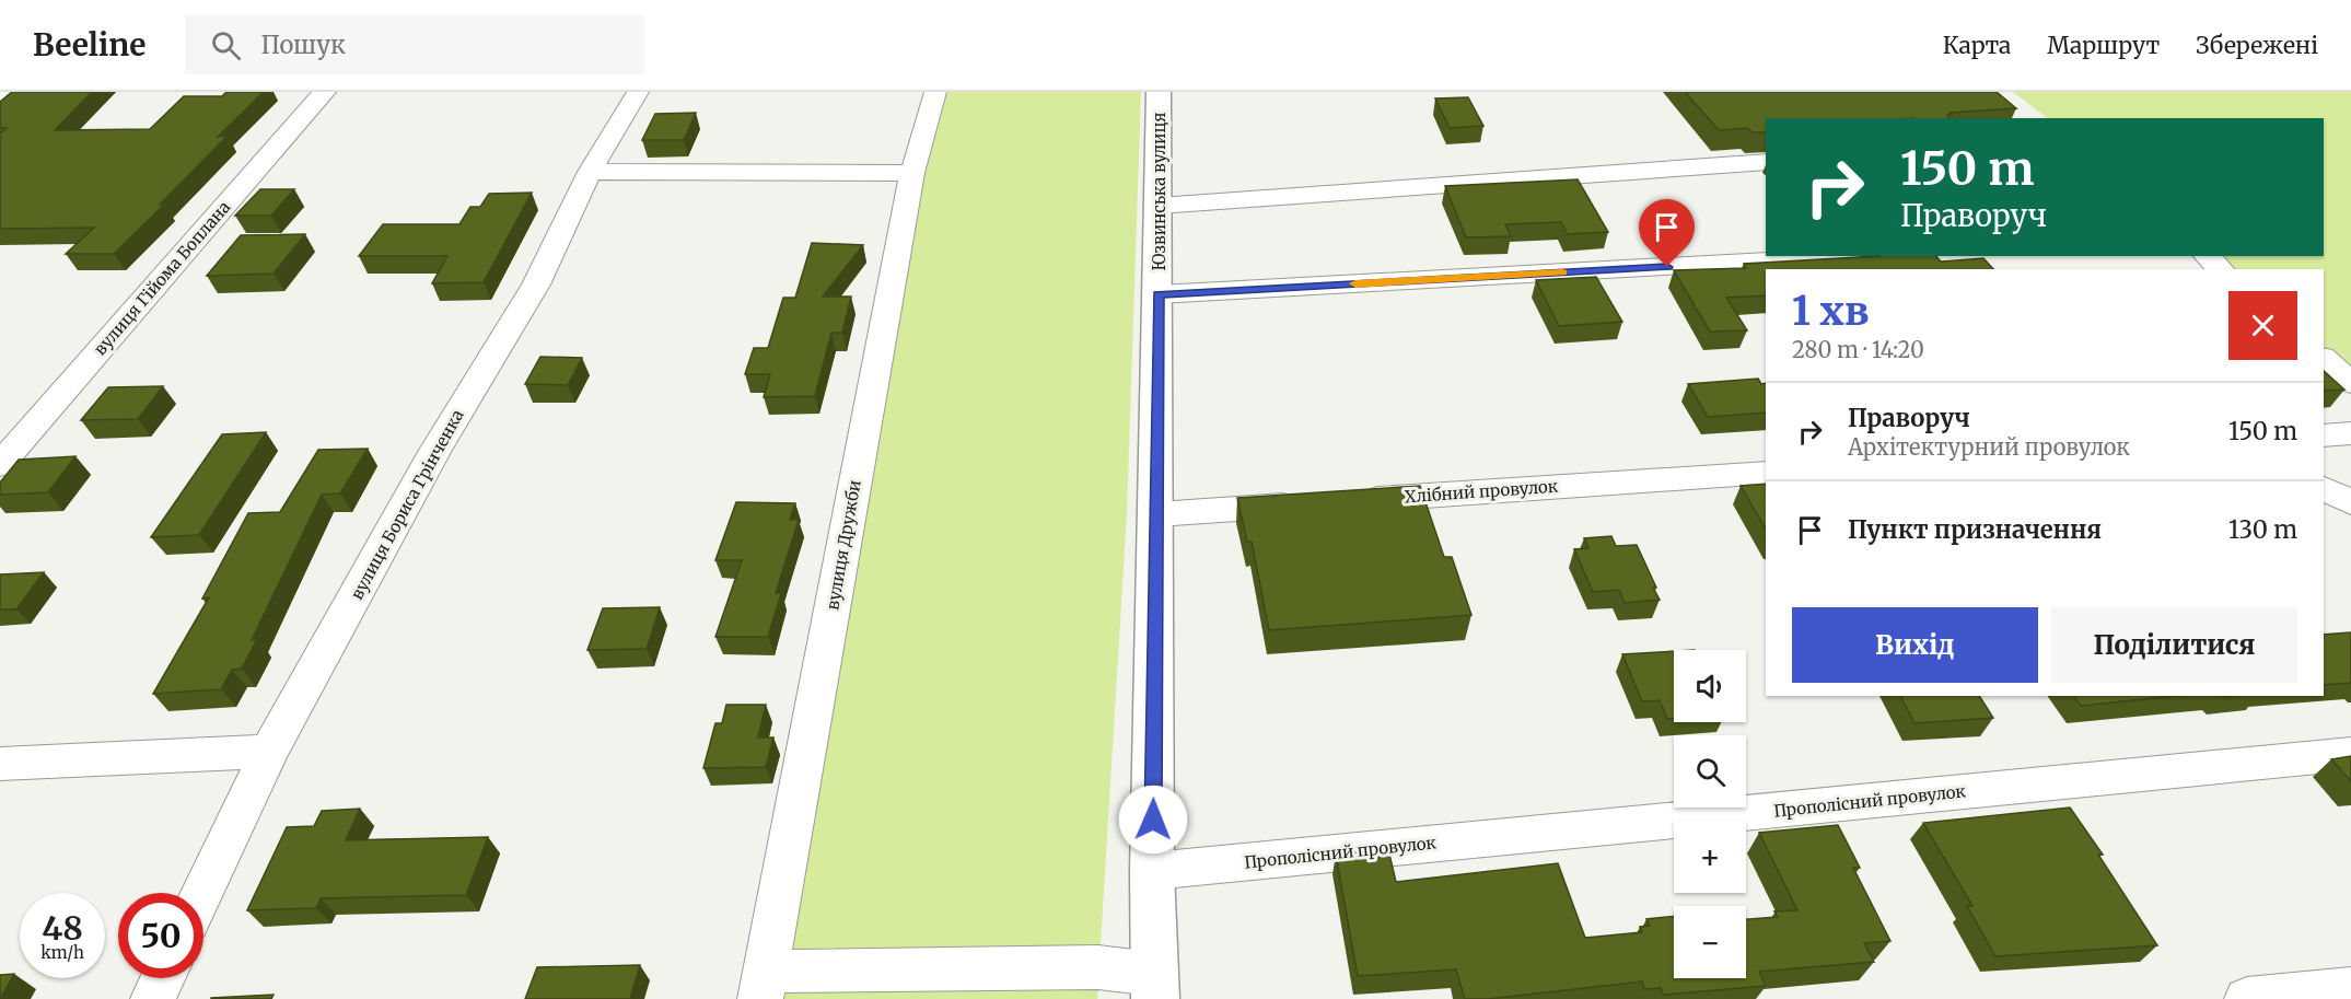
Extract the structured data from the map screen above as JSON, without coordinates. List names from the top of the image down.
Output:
{
  "streets": {
    "main road": ["Юзвинська вулиця"],
    "street": [
      "вулиця Гійома Боплана",
      "Хлібний провулок",
      "вулиця Бориса Грінченка",
      "вулиця Дружби",
      "Прополісний провулок"
    ]
  },
  "crossings": [
    ["Юзвинська вулиця", "Прополісний провулок"]
  ],
  "page": {
    "header": "Beeline",
    "search": "Пошук",
    "nav": ["Карта", "Маршрут", "Збережені"],
    "turn": ["150 m", "Праворуч"],
    "heading": ["1 хв", "280 m · 14:20"],
    "list": [
      {
        "name": "Праворуч",
        "note": "Архітектурний провулок",
        "value": "150 m"
      },
      {
        "name": "Пункт призначення",
        "value": "130 m"
      }
    ],
    "buttons": ["Вихід", "Поділитися"],
    "map_buttons": ["+", "−"],
    "speed": "48 km/h",
    "limit": "50"
  }
}
